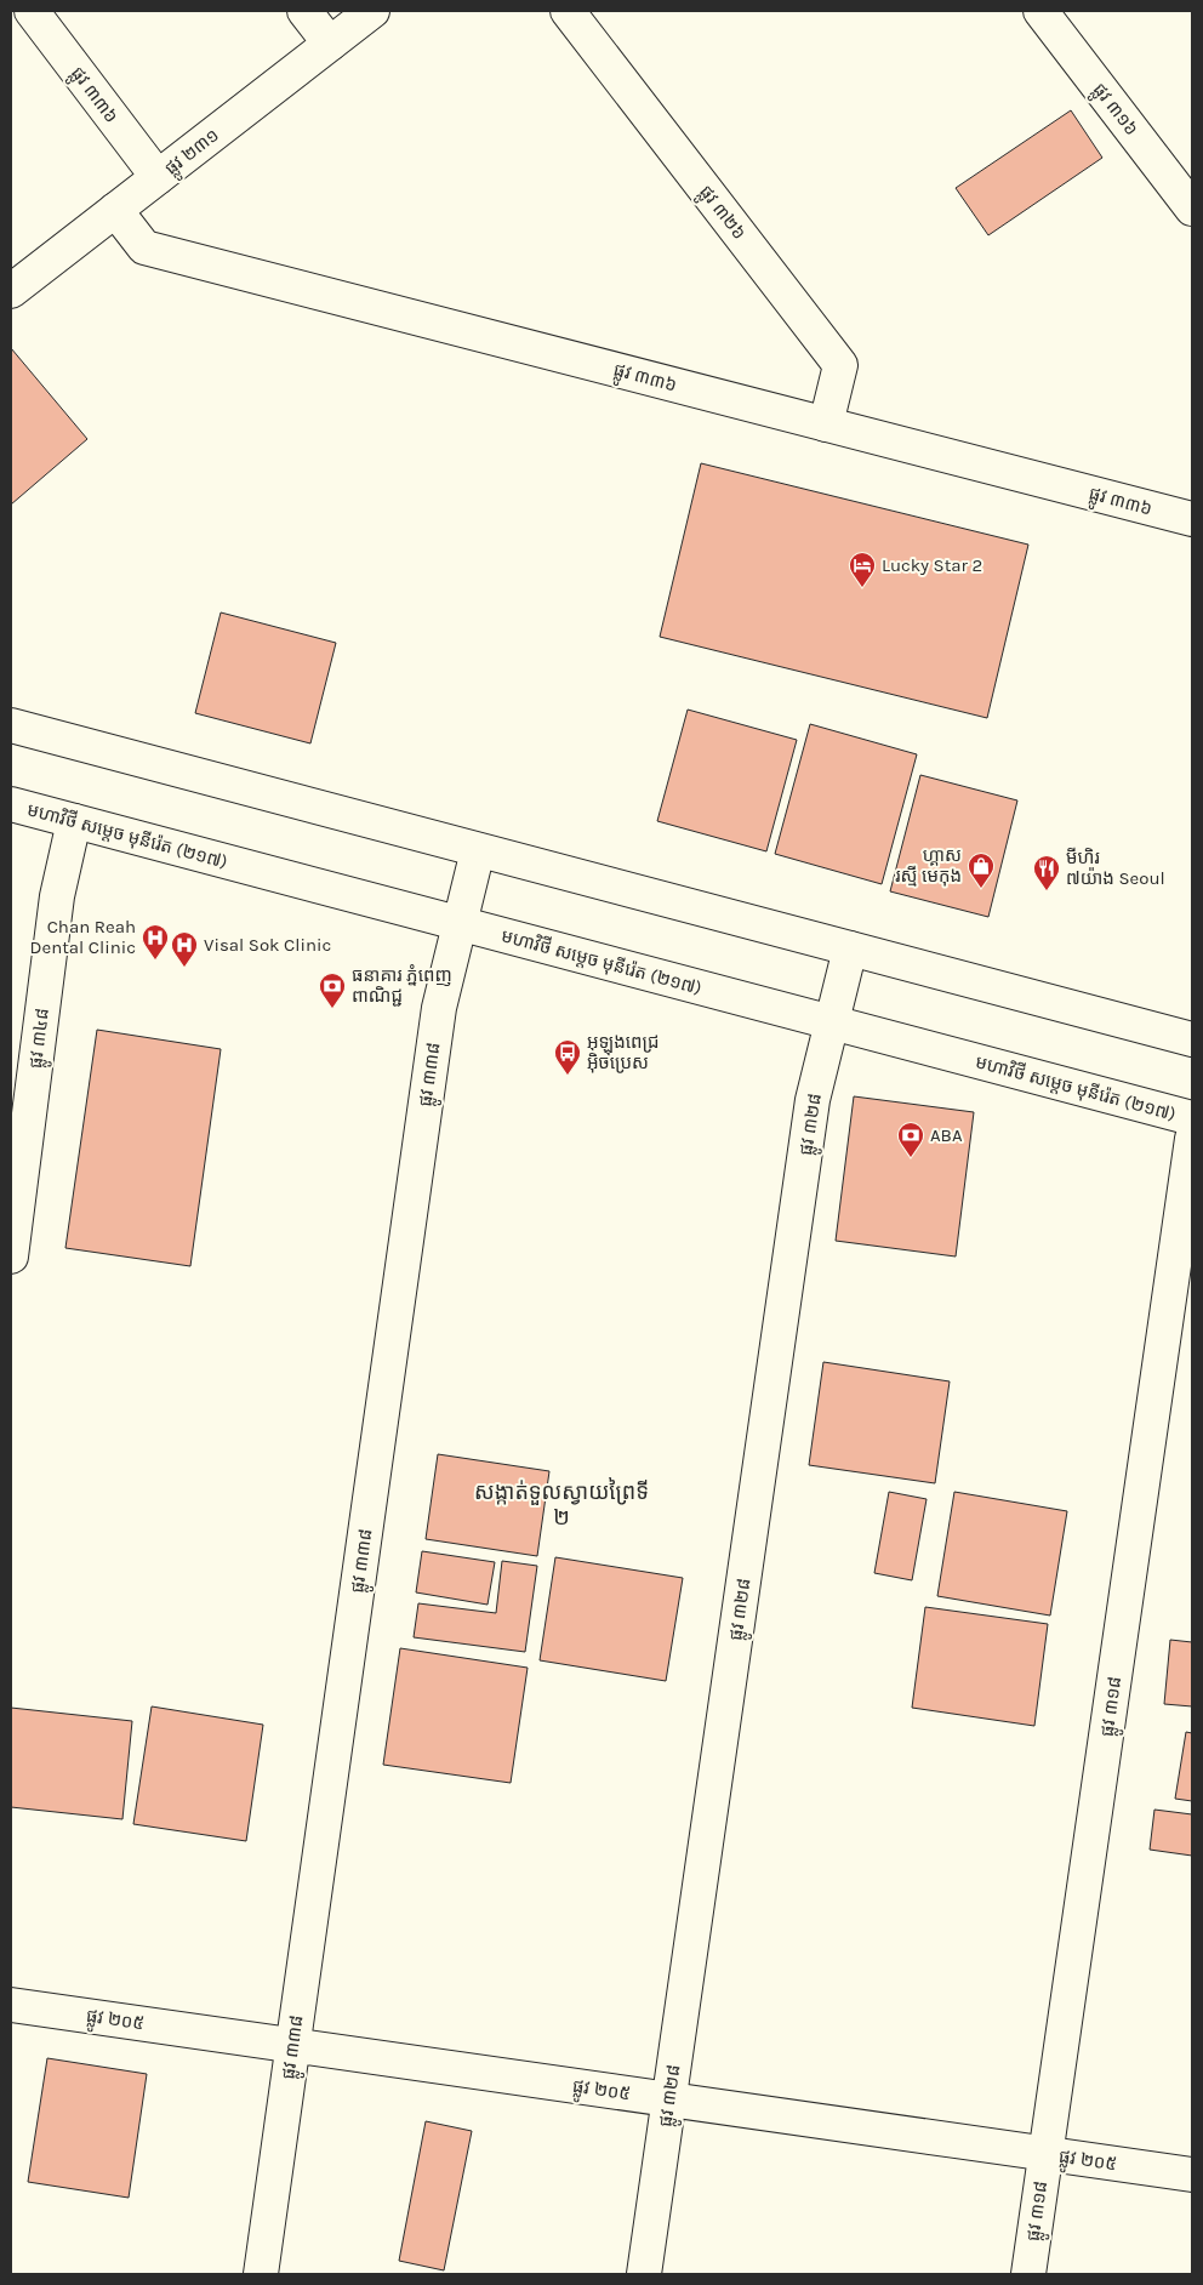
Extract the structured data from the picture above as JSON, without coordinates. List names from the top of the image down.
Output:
{
  "streets": {
    "street": [
      "ផ្លូវ ៣៣៦",
      "ផ្លូវ ៣១៦",
      "ផ្លូវ ២៣១",
      "ផ្លូវ ៣២៦",
      "មហាវិថី សម្តេច មុនីរ៉េត (២១៧)",
      "ផ្លូវ ៣៤៨",
      "ផ្លូវ ៣៣៨",
      "ផ្លូវ ៣២៨",
      "ផ្លូវ ៣១៨",
      "ផ្លូវ ២០៥"
    ]
  },
  "crossings": [
    ["ផ្លូវ ៣៣៦", "ផ្លូវ ២៣១"],
    ["ផ្លូវ ៣៣៦", "ផ្លូវ ៣២៦"],
    ["មហាវិថី សម្តេច មុនីរ៉េត (២១៧)", "ផ្លូវ ៣៤៨"],
    ["មហាវិថី សម្តេច មុនីរ៉េត (២១៧)", "ផ្លូវ ៣៣៨"],
    ["មហាវិថី សម្តេច មុនីរ៉េត (២១៧)", "ផ្លូវ ៣២៨"],
    ["ផ្លូវ ៣៣៨", "ផ្លូវ ២០៥"],
    ["ផ្លូវ ៣២៨", "ផ្លូវ ២០៥"],
    ["ផ្លូវ ៣១៨", "ផ្លូវ ២០៥"]
  ],
  "districts": ["សង្កាត់ទួលស្វាយព្រៃទី ២"],
  "places": {
    "hotel": ["Lucky Star 2"],
    "shop": ["ហ្គាស រស្មី មេកុង"],
    "restaurant": ["មីហិរ ៧យ៉ាង Seoul"],
    "hospital": ["Chan Reah Dental Clinic", "Visal Sok Clinic"],
    "bank": ["ធនាគារ ភ្នំពេញ ពាណិជ្ជ", "ABA"],
    "bus stop": ["អុឡុងពេជ្រ អ៊ិចប្រេស"]
  }
}
